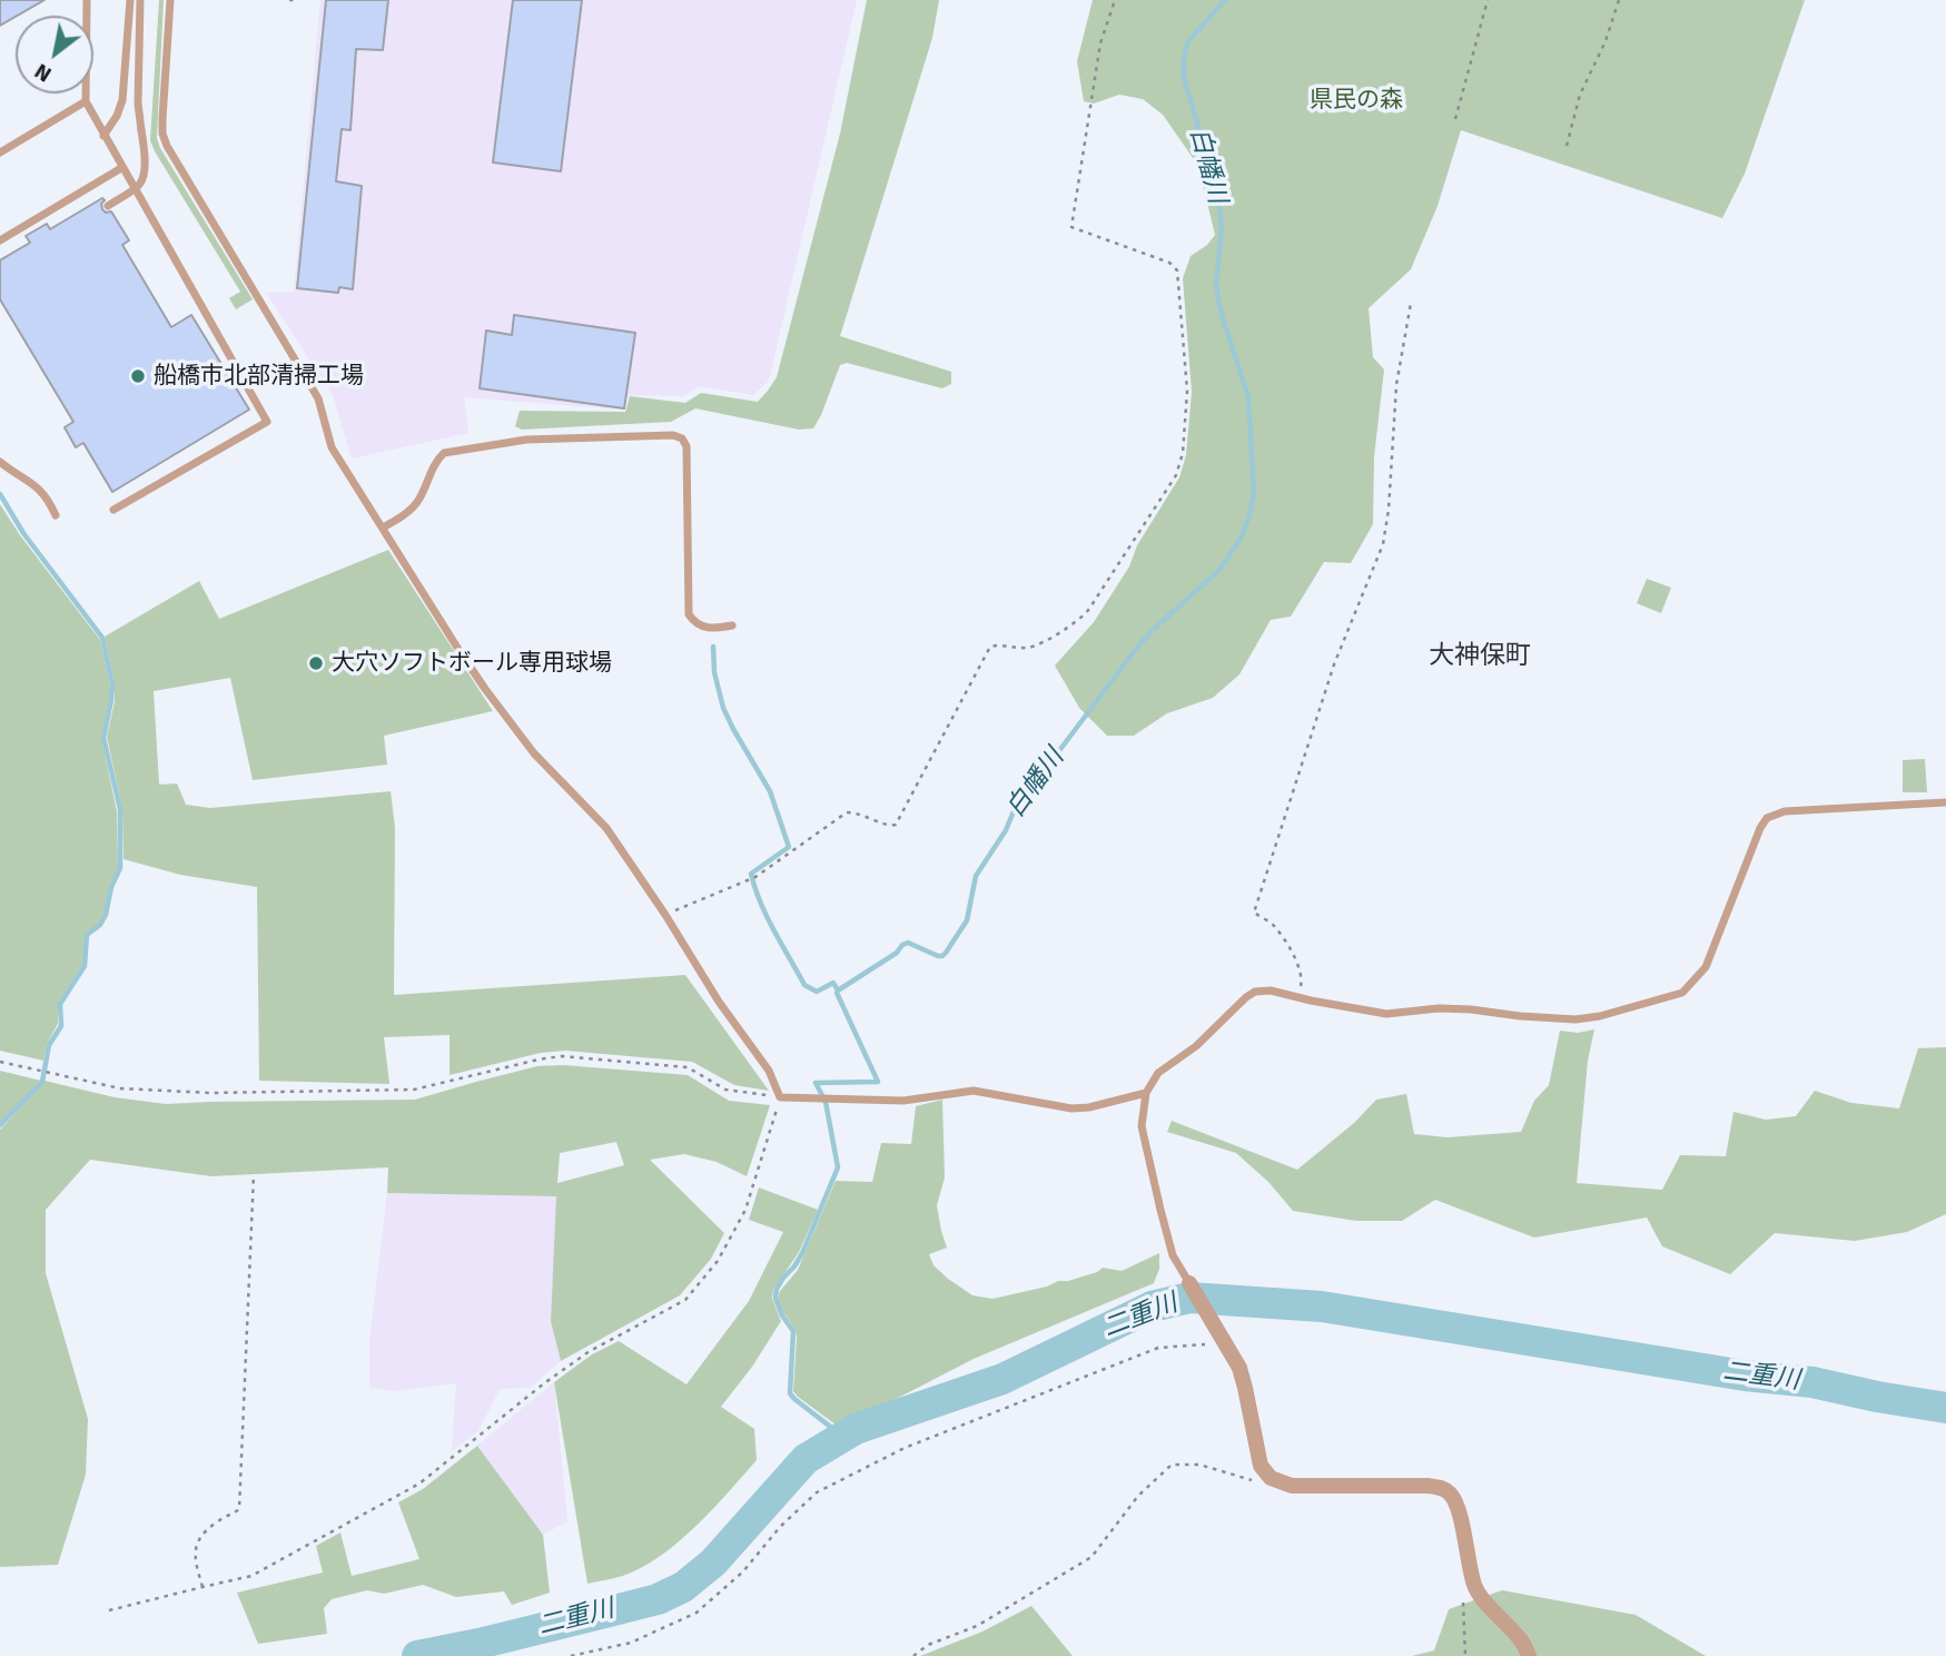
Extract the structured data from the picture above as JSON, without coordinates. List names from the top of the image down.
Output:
{
  "districts": ["大神保町"],
  "water": ["白幡川", "二重川"],
  "parks": ["県民の森"],
  "places": ["船橋市北部清掃工場", "大穴ソフトボール専用球場"],
  "north": "bottom left"
}
